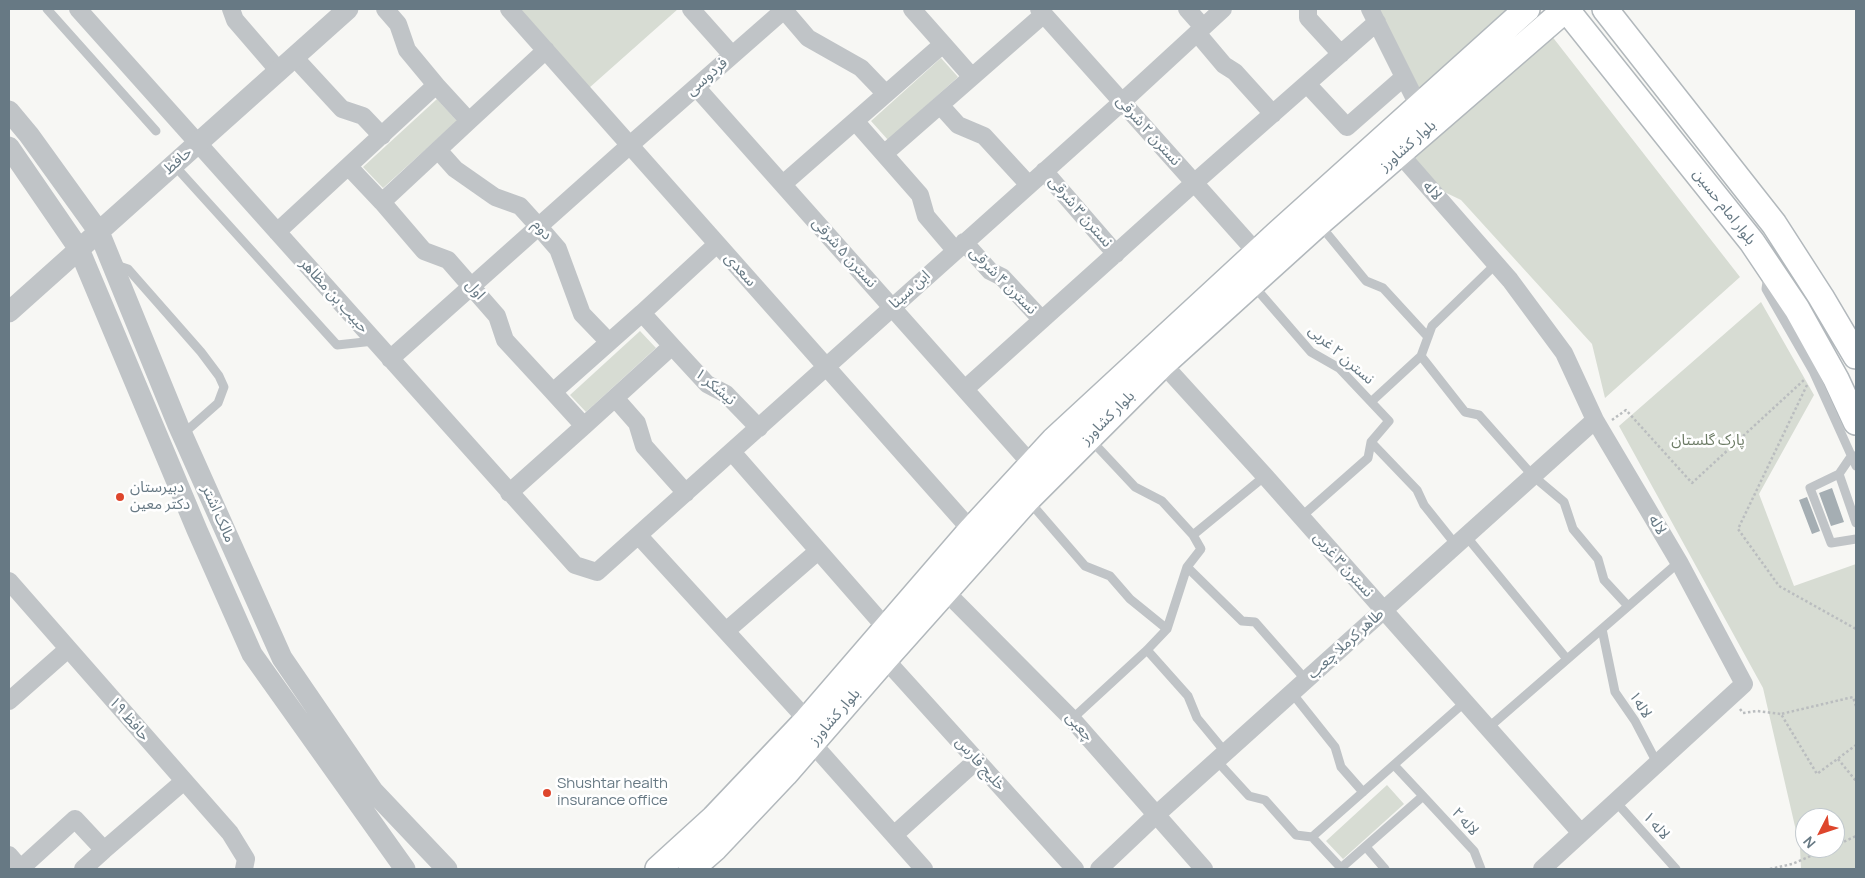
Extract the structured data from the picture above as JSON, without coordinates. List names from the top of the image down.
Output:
{
  "streets": {
    "main road": ["بلوار کشاورز", "بلوار امام حسین"],
    "street": [
      "فردوسی",
      "نسترن ۲ شرقی",
      "حافظ",
      "لاله",
      "نسترن ۳ شرقی",
      "دوم",
      "نسترن ۵ شرقی",
      "سعدی",
      "نسترن ۴ شرقی",
      "اول",
      "ابن سینا",
      "حبیب بن مظاهر",
      "نیشکر ۱",
      "مالک اشتر",
      "نسترن ۳ غربی",
      "طاهر کرملا چعب",
      "حافظ ۱۹",
      "چعبی",
      "خلیج فارس"
    ],
    "lane": [
      "نسترن ۲ غربی",
      "لاله۱",
      "لاله ۲",
      "لاله ۱"
    ]
  },
  "crossings": [
    ["فردوسی", "دوم"],
    ["فردوسی", "نسترن ۵ شرقی"],
    ["فردوسی", "سعدی"],
    ["فردوسی", "اول"],
    ["فردوسی", "حبیب بن مظاهر"],
    ["نسترن ۲ شرقی", "بلوار کشاورز"],
    ["نسترن ۲ شرقی", "ابن سینا"],
    ["بلوار کشاورز", "لاله"],
    ["بلوار کشاورز", "بلوار امام حسین"],
    ["بلوار کشاورز", "نسترن ۵ شرقی"],
    ["بلوار کشاورز", "سعدی"],
    ["بلوار کشاورز", "نسترن ۲ غربی"],
    ["بلوار کشاورز", "نسترن ۳ غربی"],
    ["بلوار کشاورز", "چعبی"],
    ["بلوار کشاورز", "خلیج فارس"],
    ["حافظ", "حبیب بن مظاهر"],
    ["حافظ", "مالک اشتر"],
    ["لاله", "نسترن ۳ غربی"],
    ["لاله", "طاهر کرملا چعب"],
    ["لاله", "لاله۱"],
    ["لاله", "لاله ۱"],
    ["نسترن ۳ شرقی", "ابن سینا"],
    ["نسترن ۵ شرقی", "ابن سینا"],
    ["سعدی", "ابن سینا"],
    ["نسترن ۴ شرقی", "ابن سینا"],
    ["ابن سینا", "حبیب بن مظاهر"],
    ["ابن سینا", "نیشکر ۱"],
    ["نسترن ۳ غربی", "طاهر کرملا چعب"],
    ["طاهر کرملا چعب", "چعبی"]
  ],
  "parks": ["پارک گلستان"],
  "places": ["دبیرستان دکتر معین", "Shushtar health insurance office"],
  "north": "bottom left"
}
